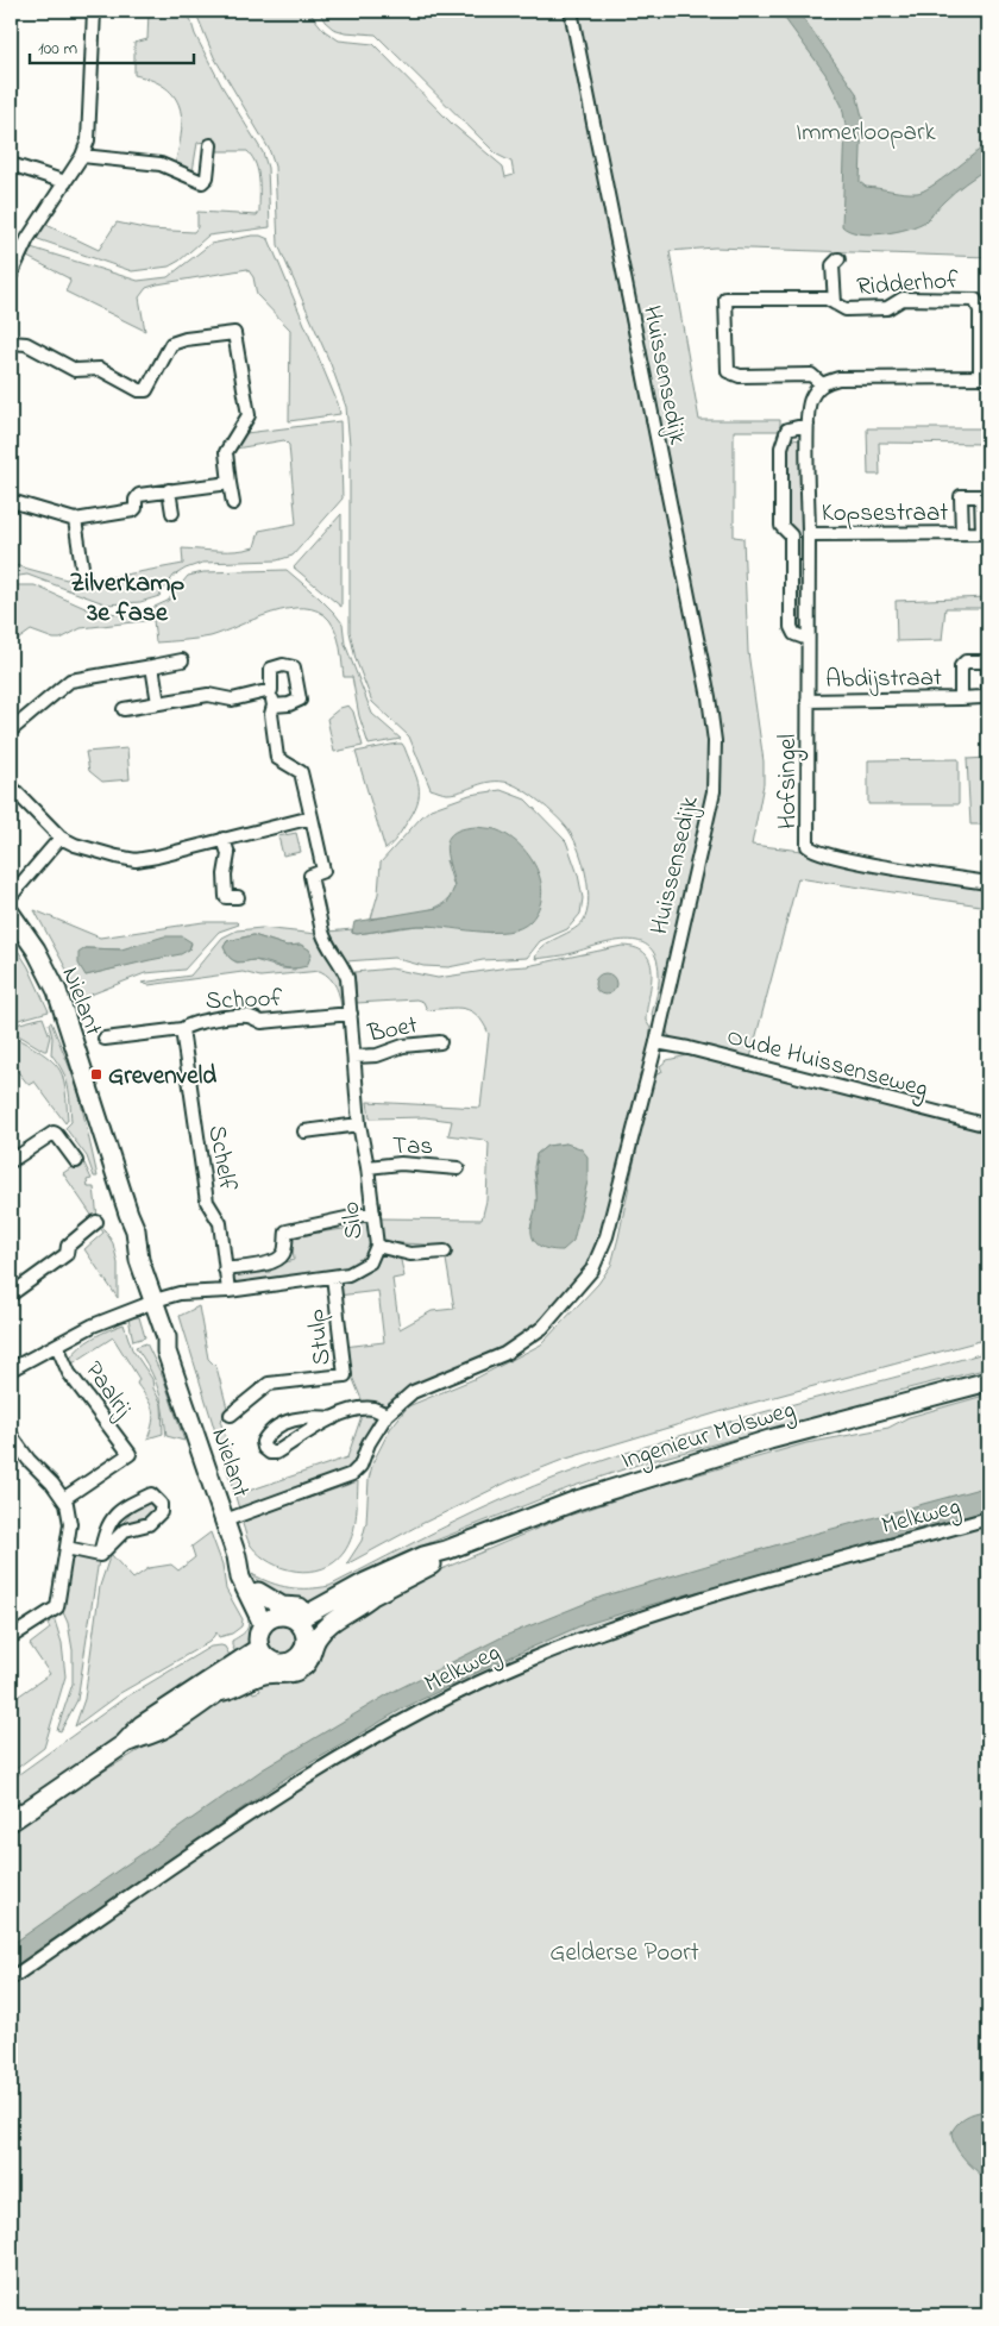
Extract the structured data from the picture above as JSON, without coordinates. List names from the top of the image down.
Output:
{
  "streets": {
    "main road": ["Nielant", "Ingenieur Molsweg"],
    "street": [
      "Ridderhof",
      "Huissensedijk",
      "Kopsestraat",
      "Abdijstraat",
      "Hofsingel",
      "Schoof",
      "Boet",
      "Oude Huissenseweg",
      "Tas",
      "Schelf",
      "Silo",
      "Stulp",
      "Paalrij",
      "Melkweg"
    ]
  },
  "crossings": [
    ["Ridderhof", "Hofsingel"],
    ["Huissensedijk", "Nielant"],
    ["Huissensedijk", "Oude Huissenseweg"],
    ["Kopsestraat", "Hofsingel"],
    ["Abdijstraat", "Hofsingel"],
    ["Schoof", "Schelf"],
    ["Schoof", "Silo"],
    ["Nielant", "Silo"],
    ["Nielant", "Ingenieur Molsweg"],
    ["Boet", "Silo"],
    ["Tas", "Silo"],
    ["Schelf", "Silo"],
    ["Silo", "Stulp"]
  ],
  "districts": ["Zilverkamp 3e fase"],
  "parks": ["Immerloopark", "Gelderse Poort"],
  "places": {
    "transit": ["Grevenveld"]
  },
  "scale_bar": "100 m"
}
